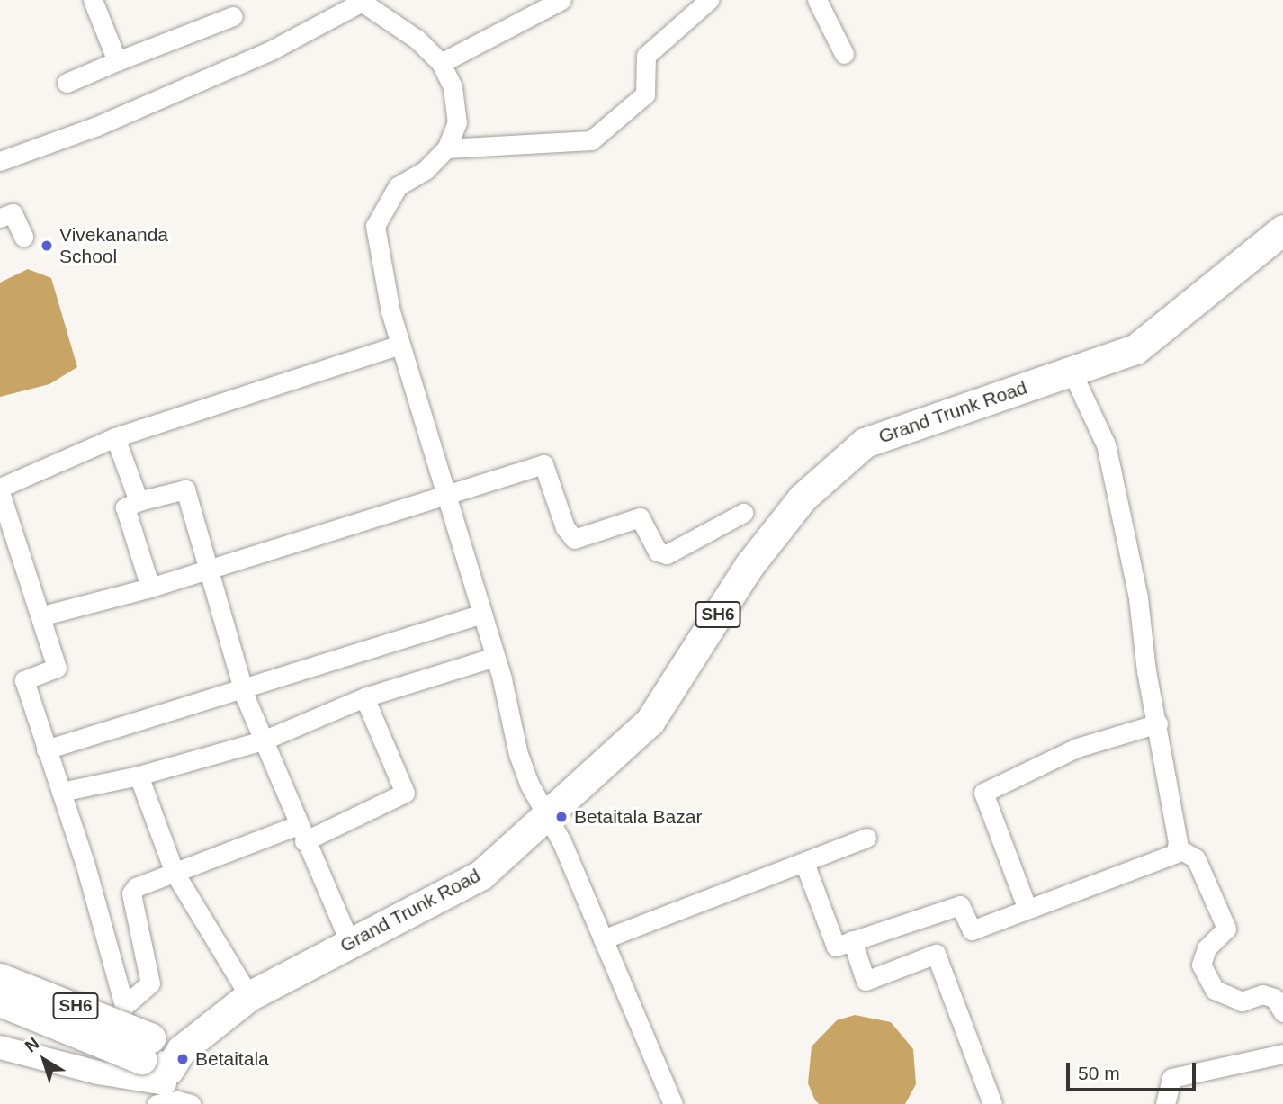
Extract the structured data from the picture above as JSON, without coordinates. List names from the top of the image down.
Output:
{
  "streets": {
    "main road": ["Grand Trunk Road", "SH6"]
  },
  "crossings": [
    ["Grand Trunk Road", "SH6"]
  ],
  "places": ["Vivekananda School", "Betaitala Bazar", "Betaitala"],
  "scale_bar": "50 m",
  "north": "top left"
}
